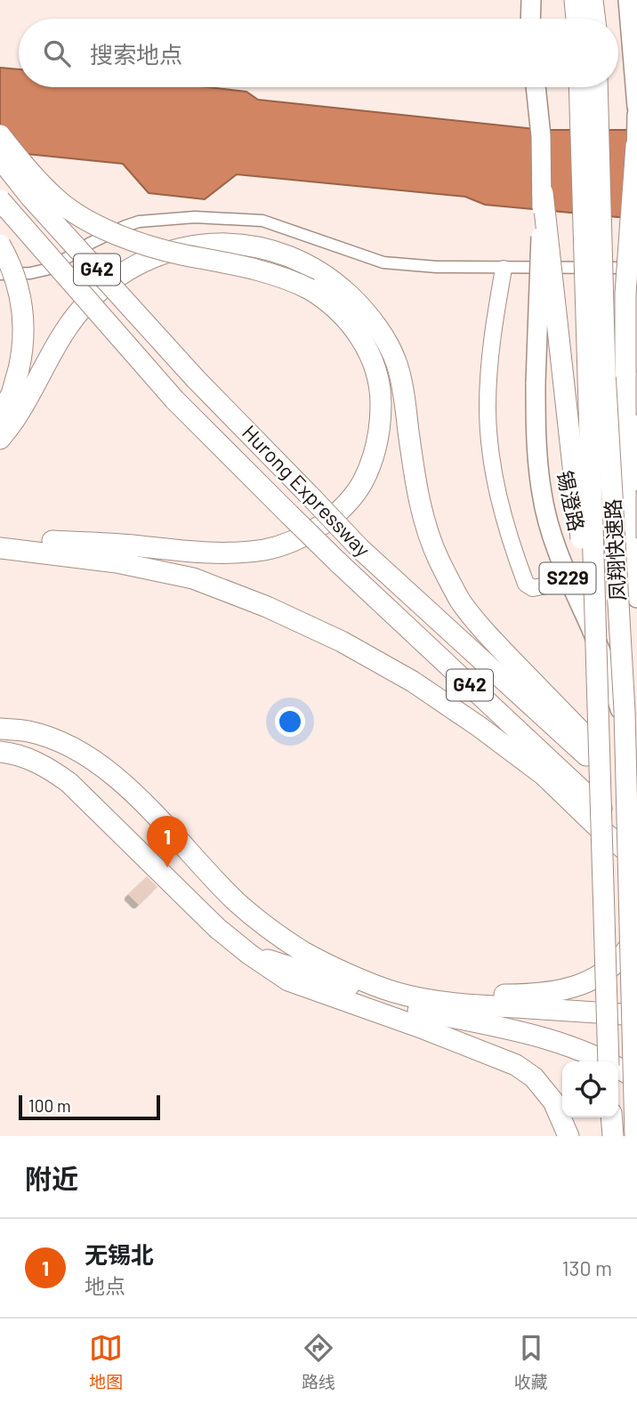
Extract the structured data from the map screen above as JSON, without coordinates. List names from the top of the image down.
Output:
{
  "streets": {
    "highway": ["G42", "Hurong Expressway", "凤翔快速路"],
    "main road": ["锡澄路", "S229"]
  },
  "scale_bar": "100 m",
  "page": {
    "search": "搜索地点",
    "pins": "1",
    "scale": "100 m",
    "heading": "附近",
    "list": [
      {
        "mark": "1",
        "name": "无锡北",
        "note": "地点",
        "value": "130 m"
      }
    ],
    "nav": ["地图", "路线", "收藏"]
  }
}
